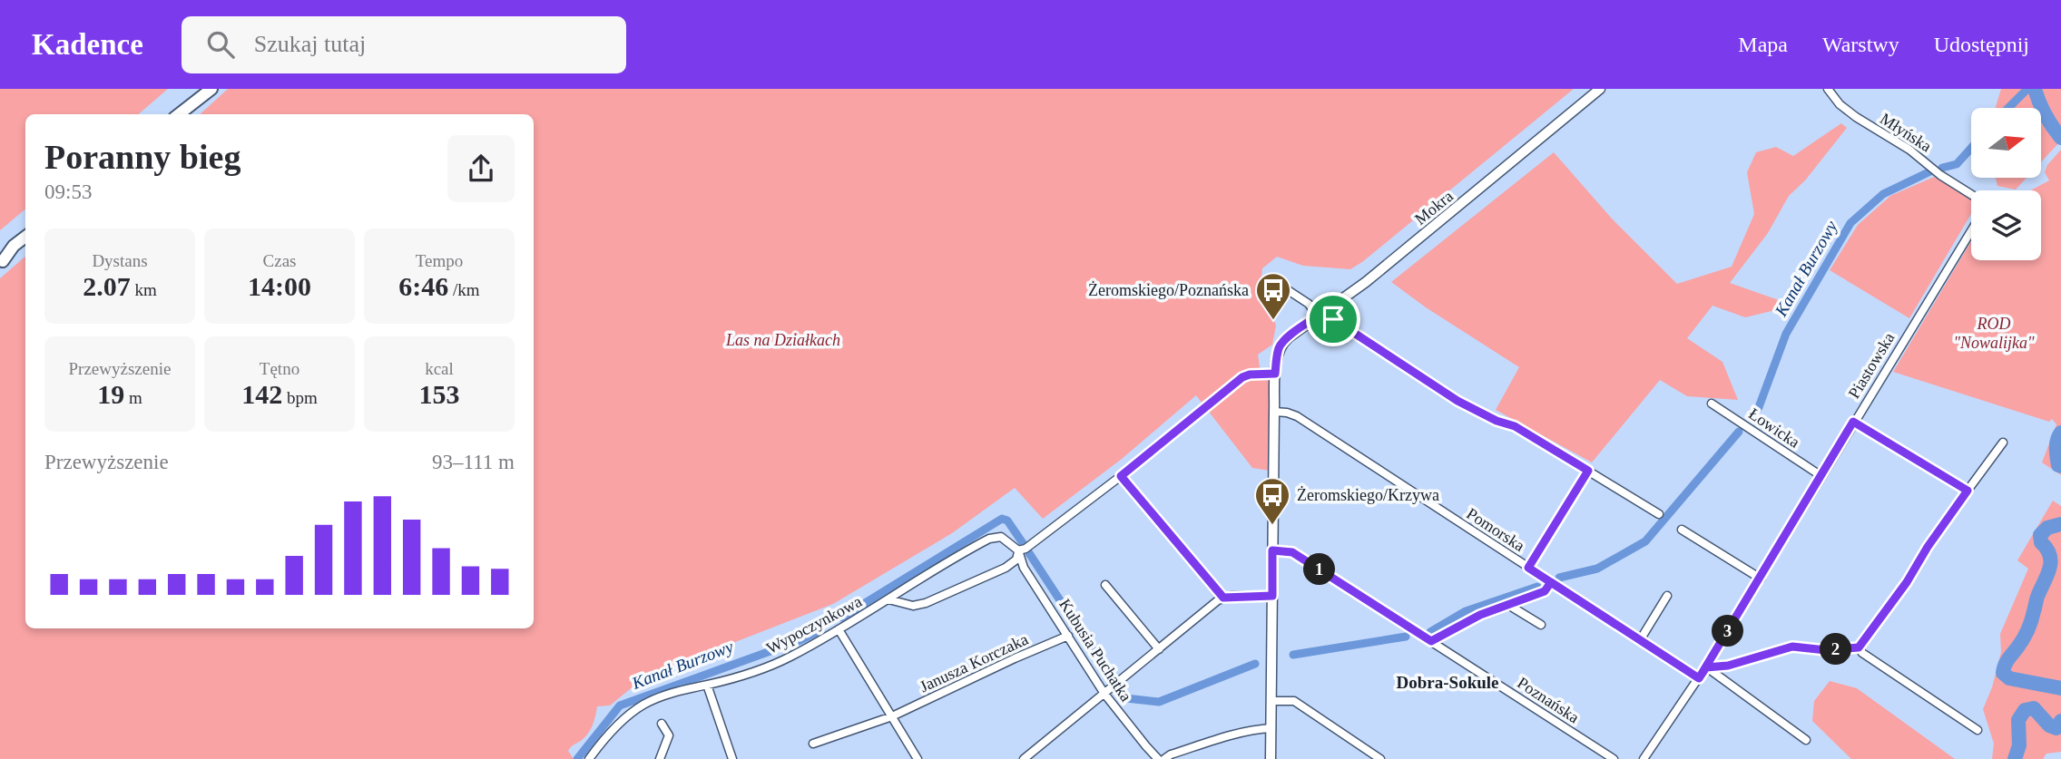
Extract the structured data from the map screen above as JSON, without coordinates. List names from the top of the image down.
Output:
{
  "streets": {
    "street": [
      "Młyńska",
      "Mokra",
      "Piastowska",
      "Łowicka",
      "Pomorska",
      "Wypoczynkowa",
      "Kubusia Puchatka",
      "Janusza Korczaka",
      "Poznańska"
    ]
  },
  "crossings": [
    ["Piastowska", "Łowicka"],
    ["Piastowska", "Pomorska"],
    ["Wypoczynkowa", "Kubusia Puchatka"],
    ["Kubusia Puchatka", "Janusza Korczaka"]
  ],
  "districts": ["Dobra-Sokule"],
  "water": ["Kanał Burzowy"],
  "parks": ["ROD \"Nowalijka\"", "Las na Działkach"],
  "places": {
    "bus stop": ["Żeromskiego/Poznańska", "Żeromskiego/Krzywa"]
  },
  "north": "right",
  "page": {
    "header": "Kadence",
    "search": "Szukaj tutaj",
    "nav": ["Mapa", "Warstwy", "Udostępnij"],
    "heading": ["Poranny bieg", "09:53"],
    "stats": [
      ["Dystans", "2.07 km"],
      ["Czas", "14:00"],
      ["Tempo", "6:46 /km"],
      ["Przewyższenie", "19 m"],
      ["Tętno", "142 bpm"],
      ["kcal", "153"]
    ],
    "chart": ["Przewyższenie", "93–111 m"],
    "pins": ["1", "3", "2"]
  }
}
